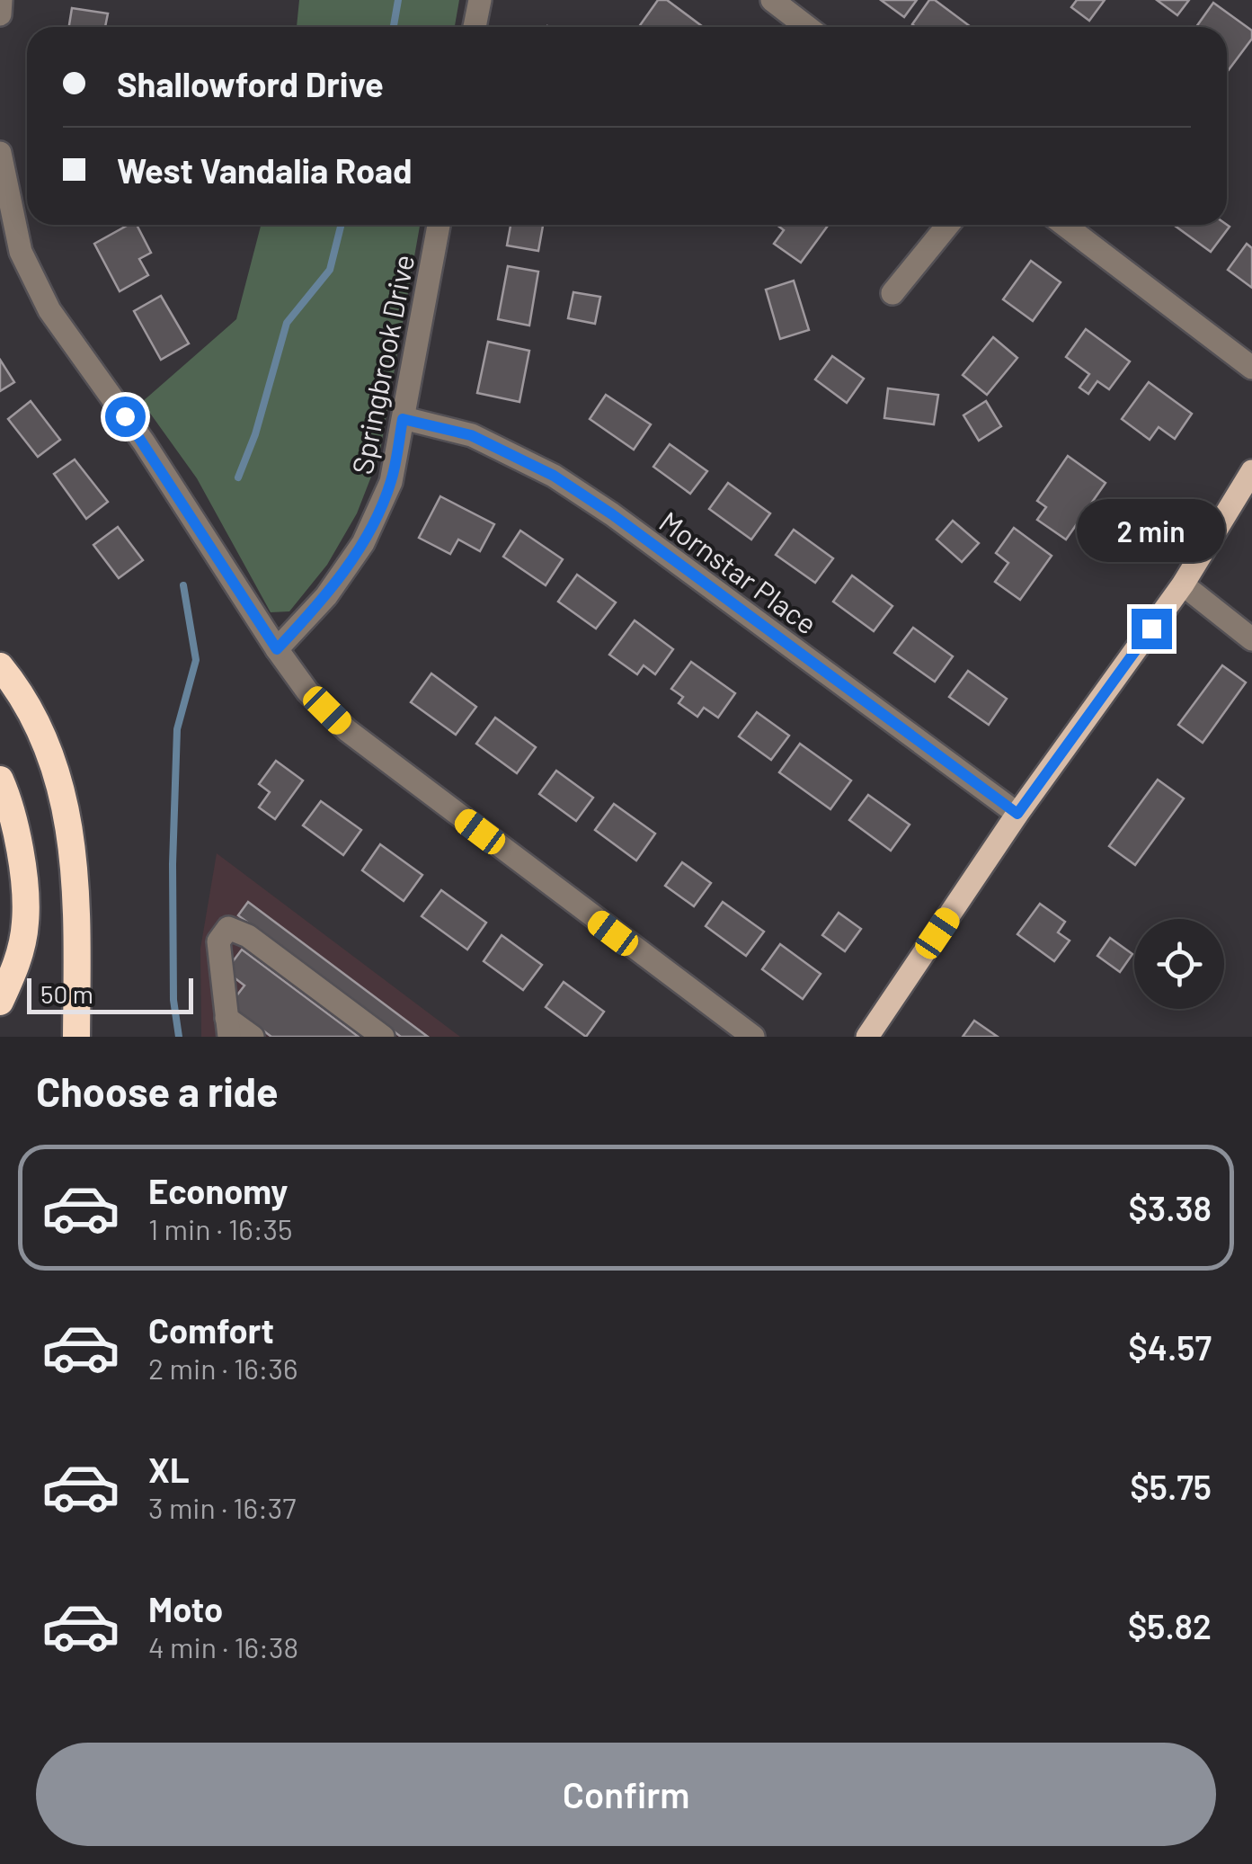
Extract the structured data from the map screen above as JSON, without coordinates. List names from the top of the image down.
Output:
{
  "streets": {
    "street": ["Springbrook Drive", "Mornstar Place"]
  },
  "crossings": [
    ["Springbrook Drive", "Mornstar Place"]
  ],
  "scale_bar": "50 m",
  "page": {
    "banner": ["Shallowford Drive", "West Vandalia Road"],
    "bubble": "2 min",
    "scale": "50 m",
    "heading": "Choose a ride",
    "list": [
      {
        "name": "Economy",
        "note": "1 min · 16:35",
        "value": "$3.38"
      },
      {
        "name": "Comfort",
        "note": "2 min · 16:36",
        "value": "$4.57"
      },
      {
        "name": "XL",
        "note": "3 min · 16:37",
        "value": "$5.75"
      },
      {
        "name": "Moto",
        "note": "4 min · 16:38",
        "value": "$5.82"
      }
    ],
    "buttons": "Confirm"
  }
}
